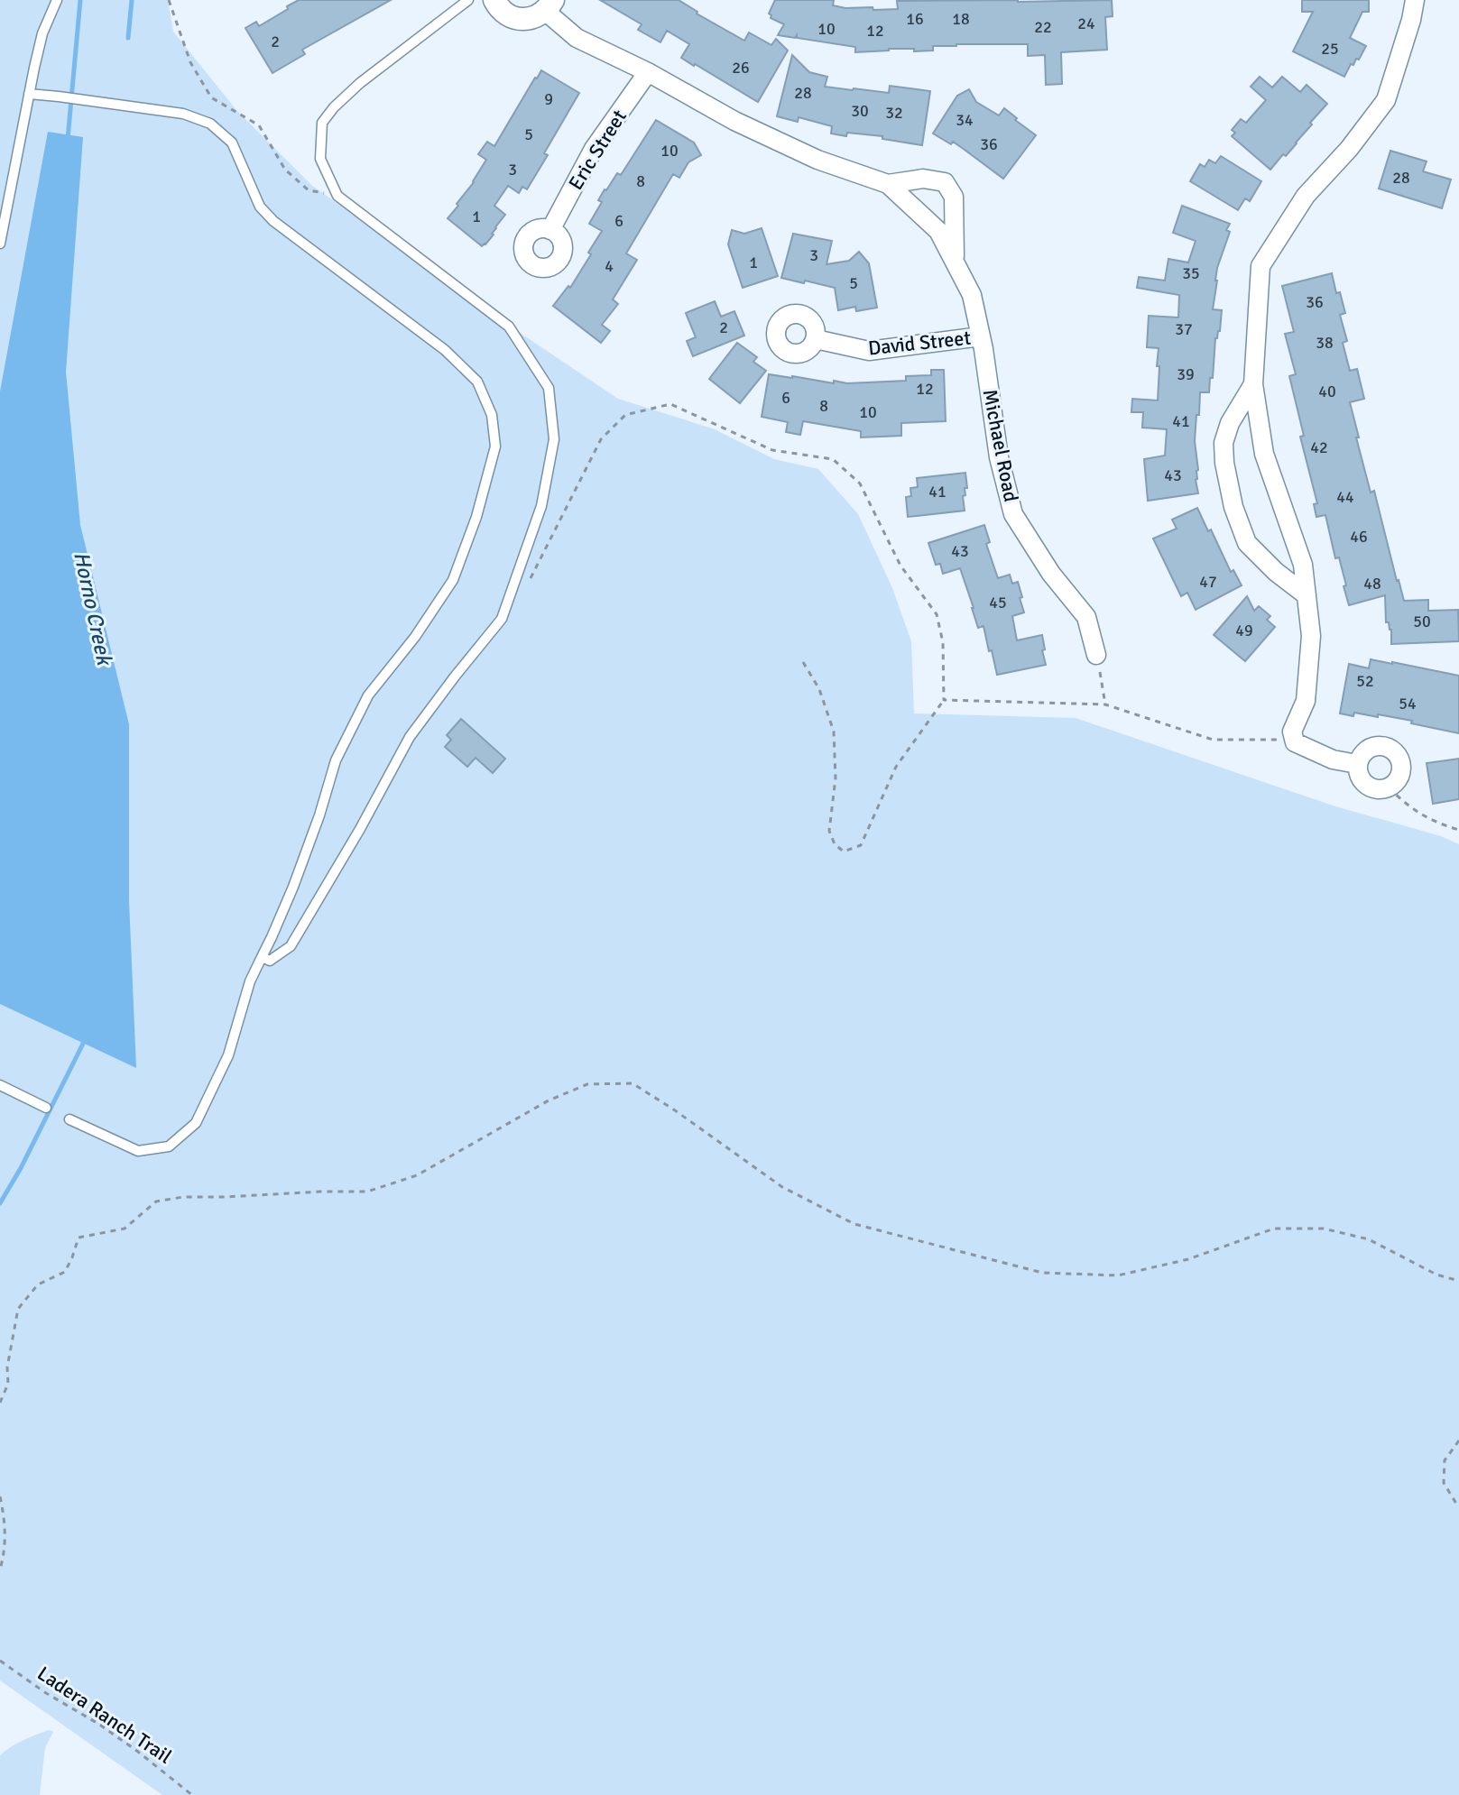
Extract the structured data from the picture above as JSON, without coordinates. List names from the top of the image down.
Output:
{
  "streets": {
    "street": ["Eric Street", "David Street", "Michael Road"],
    "path": ["Ladera Ranch Trail"]
  },
  "crossings": [
    ["Eric Street", "Michael Road"],
    ["David Street", "Michael Road"]
  ],
  "water": ["Horno Creek"],
  "house_numbers": [
    "16",
    "18",
    "24",
    "22",
    "10",
    "12",
    "2",
    "25",
    "26",
    "28",
    "9",
    "30",
    "32",
    "34",
    "5",
    "36",
    "10",
    "3",
    "28",
    "8",
    "1",
    "6",
    "3",
    "1",
    "4",
    "35",
    "5",
    "36",
    "2",
    "37",
    "38",
    "39",
    "12",
    "40",
    "6",
    "8",
    "10",
    "41",
    "42",
    "43",
    "41",
    "44",
    "46",
    "43",
    "47",
    "48",
    "45",
    "50",
    "49",
    "52",
    "54"
  ]
}
